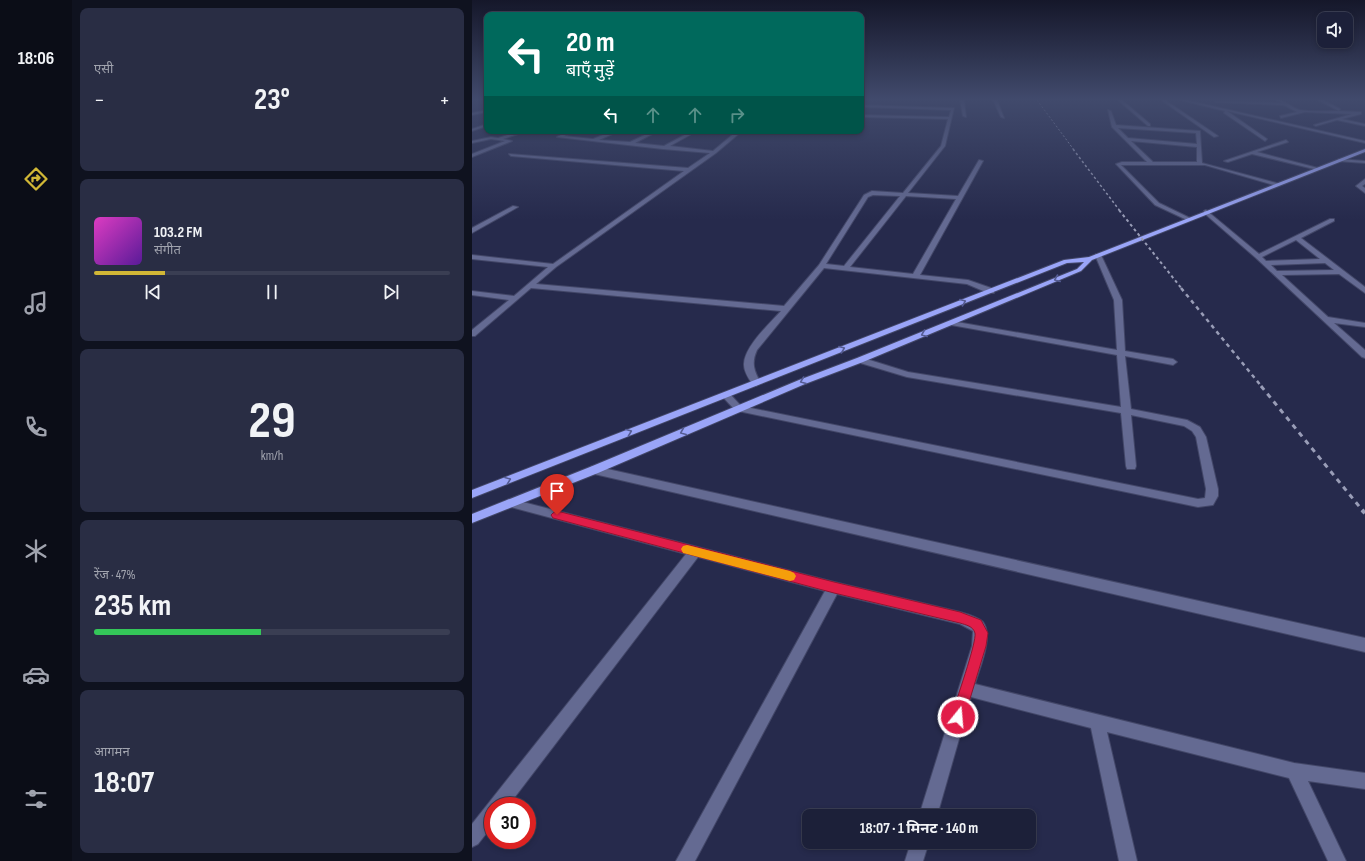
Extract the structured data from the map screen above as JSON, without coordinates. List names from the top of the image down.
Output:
{
  "page": {
    "tabs": "18:06",
    "tile": [
      "एसी",
      ["29", "km/h"],
      ["रेंज · 47%", "235 km"],
      ["आगमन", "18:07"]
    ],
    "turn": ["20 m", "बाएँ मुड़ें"],
    "heat": ["−", "23°", "+"],
    "song": ["103.2 FM", "संगीत"],
    "limit": "30",
    "trip": "18:07 · 1 मिनट · 140 m"
  }
}
